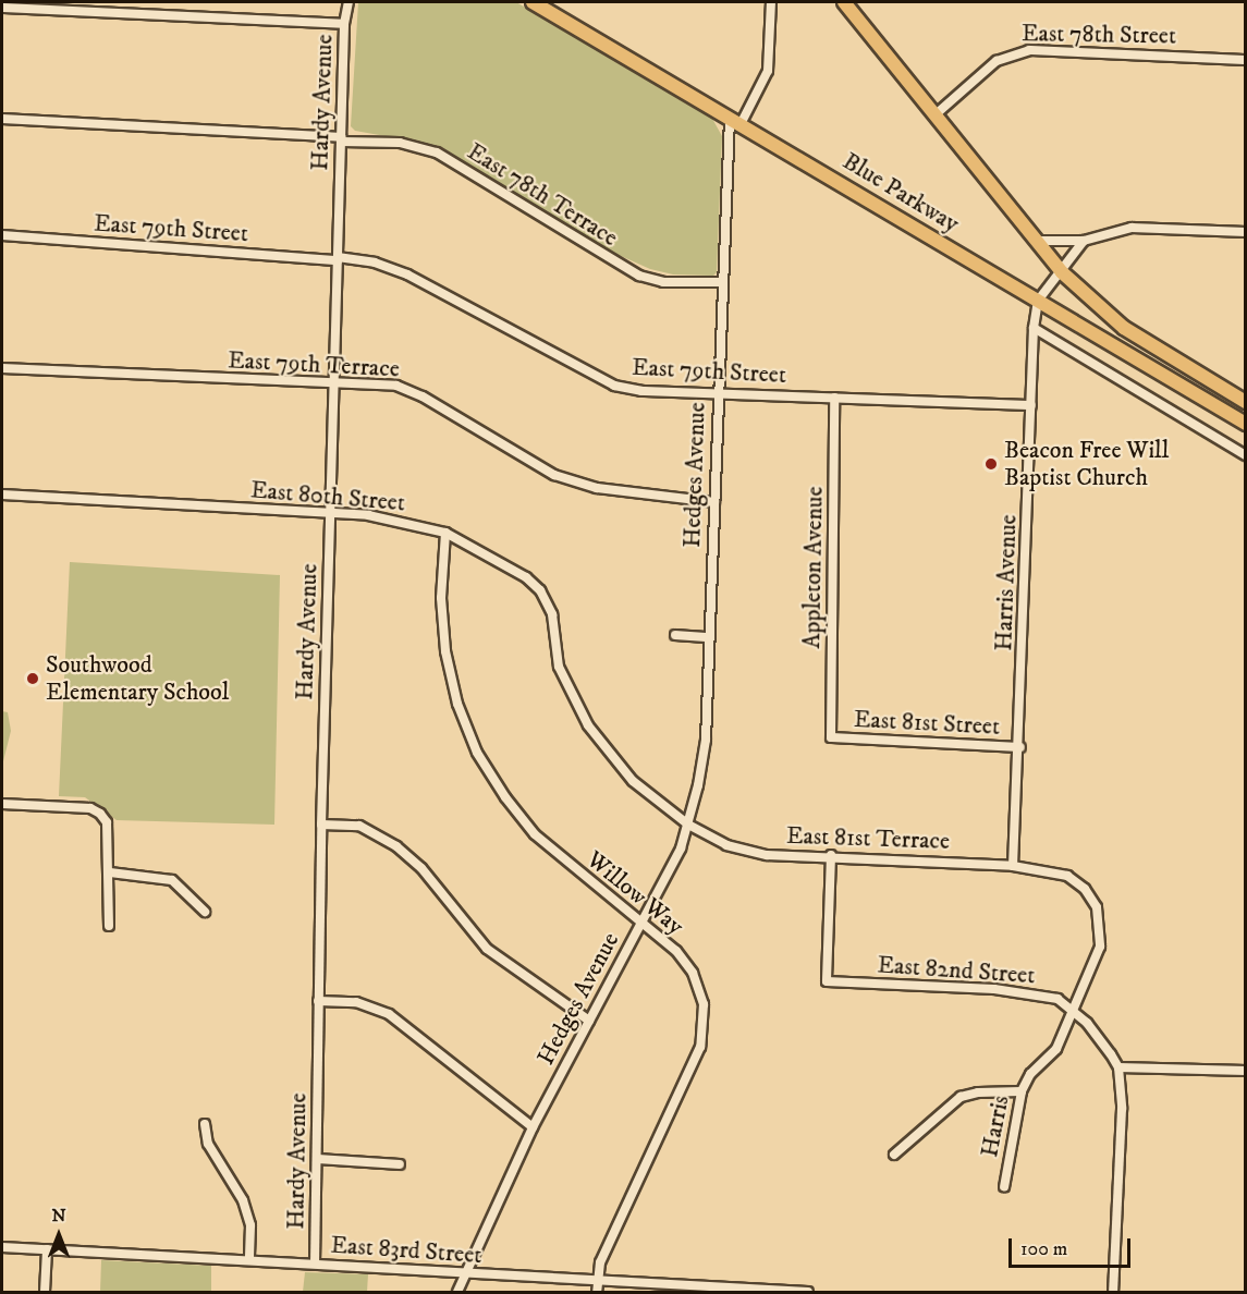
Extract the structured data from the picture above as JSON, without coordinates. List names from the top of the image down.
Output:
{
  "streets": {
    "highway": ["Blue Parkway"],
    "street": [
      "East 78th Street",
      "Hardy Avenue",
      "East 78th Terrace",
      "East 79th Street",
      "East 79th Terrace",
      "Hedges Avenue",
      "East 80th Street",
      "Appleton Avenue",
      "Harris Avenue",
      "East 81st Street",
      "East 81st Terrace",
      "Willow Way",
      "East 82nd Street",
      "Harris",
      "East 83rd Street"
    ]
  },
  "crossings": [
    ["Hardy Avenue", "East 78th Terrace"],
    ["Hardy Avenue", "East 79th Street"],
    ["Hardy Avenue", "East 79th Terrace"],
    ["Hardy Avenue", "East 80th Street"],
    ["Hardy Avenue", "East 83rd Street"],
    ["Blue Parkway", "Hedges Avenue"],
    ["Blue Parkway", "Harris Avenue"],
    ["East 78th Terrace", "Hedges Avenue"],
    ["East 79th Street", "Hedges Avenue"],
    ["East 79th Street", "Appleton Avenue"],
    ["East 79th Street", "Harris Avenue"],
    ["East 79th Terrace", "Hedges Avenue"],
    ["Hedges Avenue", "East 80th Street"],
    ["Hedges Avenue", "East 81st Terrace"],
    ["Hedges Avenue", "Willow Way"],
    ["Hedges Avenue", "East 83rd Street"],
    ["East 80th Street", "East 81st Terrace"],
    ["East 80th Street", "Willow Way"],
    ["Appleton Avenue", "East 81st Street"],
    ["Harris Avenue", "East 81st Street"],
    ["Harris Avenue", "East 81st Terrace"],
    ["East 81st Terrace", "East 82nd Street"],
    ["East 81st Terrace", "Harris"],
    ["Willow Way", "East 83rd Street"],
    ["East 82nd Street", "Harris"]
  ],
  "places": ["Beacon Free Will Baptist Church", "Southwood Elementary School"],
  "scale_bar": "100 m",
  "north": "top"
}
